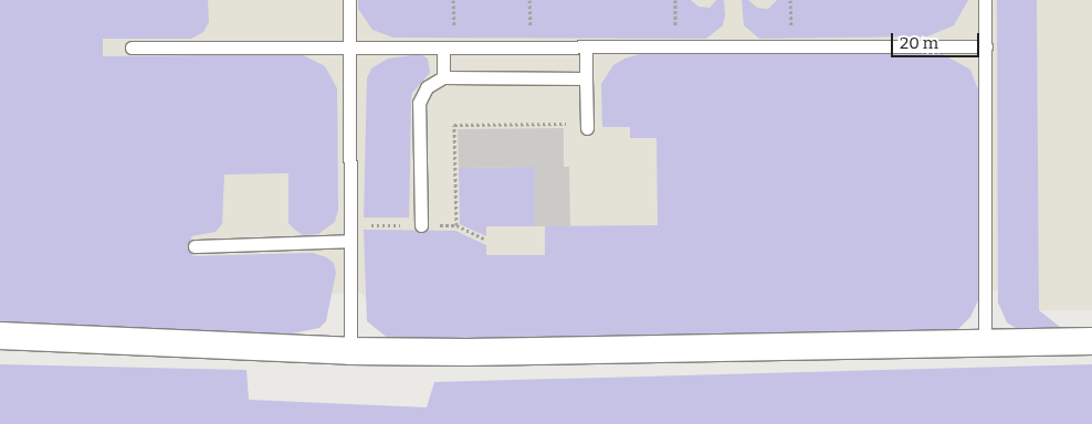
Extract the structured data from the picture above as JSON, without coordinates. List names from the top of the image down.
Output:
{
  "scale_bar": "20 m"
}
